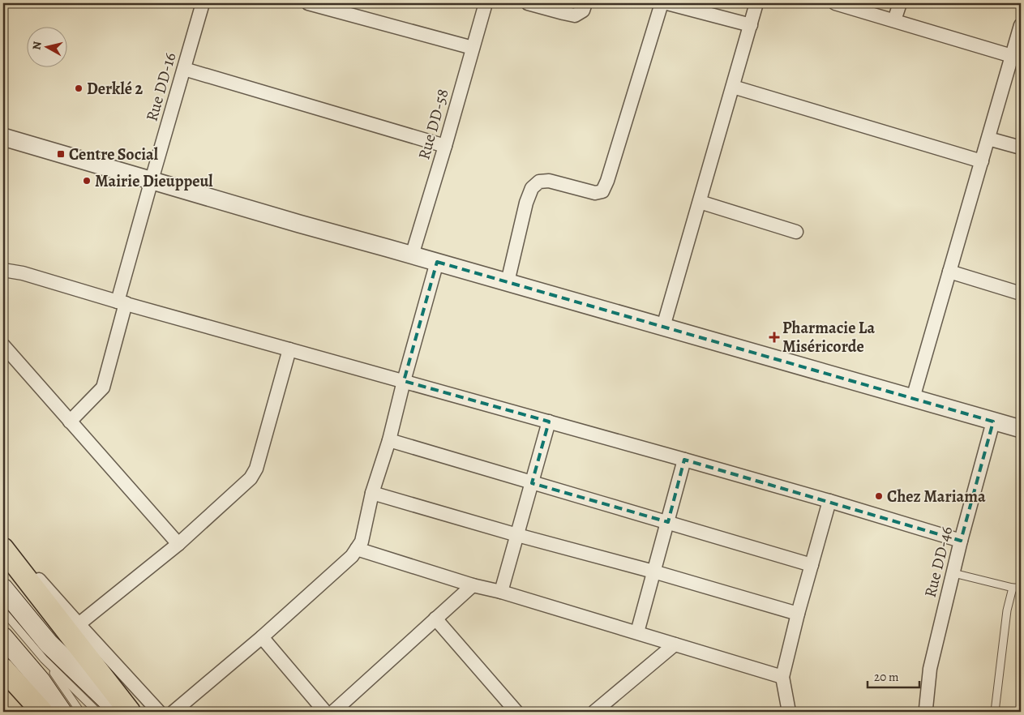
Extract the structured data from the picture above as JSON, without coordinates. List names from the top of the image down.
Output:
{
  "streets": {
    "street": ["Rue DD-16", "Rue DD-58", "Rue DD-46"]
  },
  "places": {
    "other": ["Derklé 2", "Mairie Dieuppeul", "Chez Mariama"],
    "transit": ["Centre Social"],
    "health": ["Pharmacie La Miséricorde"]
  },
  "scale_bar": "20 m",
  "north": "left"
}
